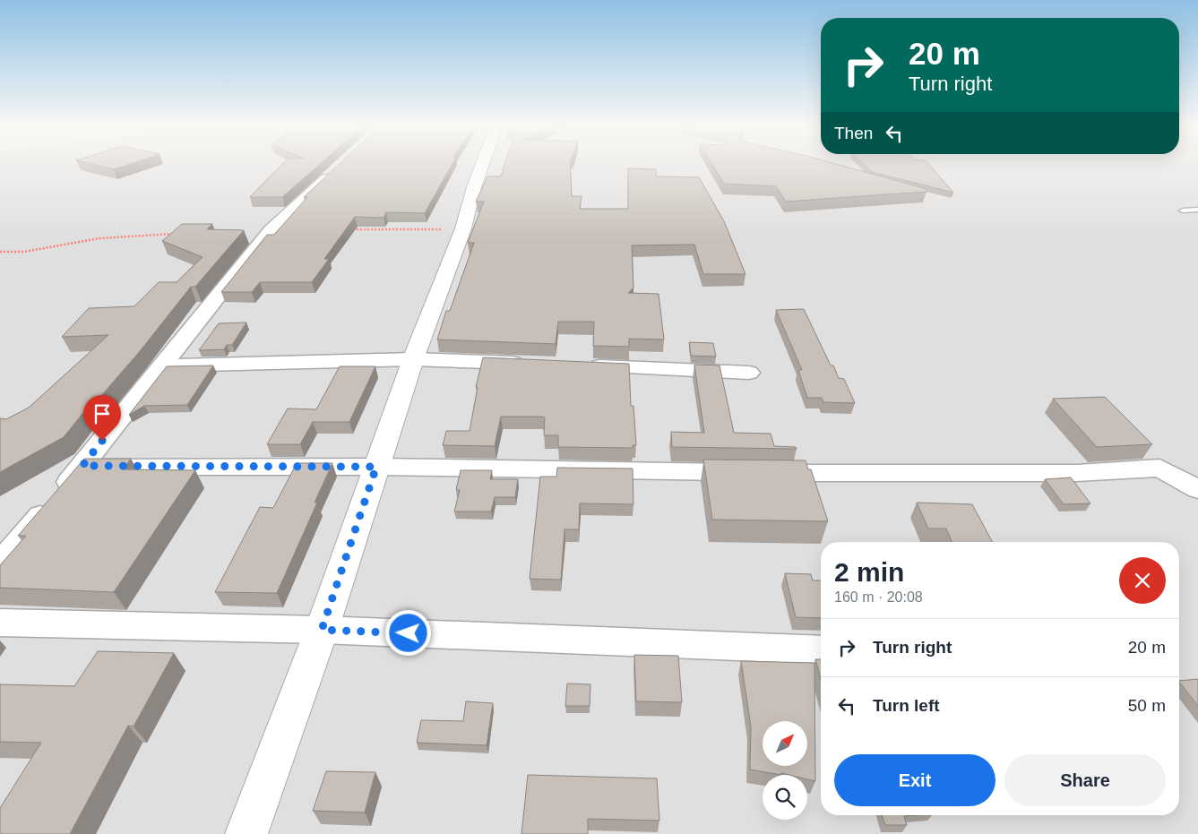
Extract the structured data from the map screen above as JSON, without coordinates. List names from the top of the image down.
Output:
{
  "north": "top right",
  "page": {
    "turn": ["20 m", "Turn right"],
    "then": "Then",
    "heading": ["2 min", "160 m · 20:08"],
    "list": [
      {
        "name": "Turn right",
        "value": "20 m"
      },
      {
        "name": "Turn left",
        "value": "50 m"
      }
    ],
    "buttons": ["Exit", "Share"]
  }
}
